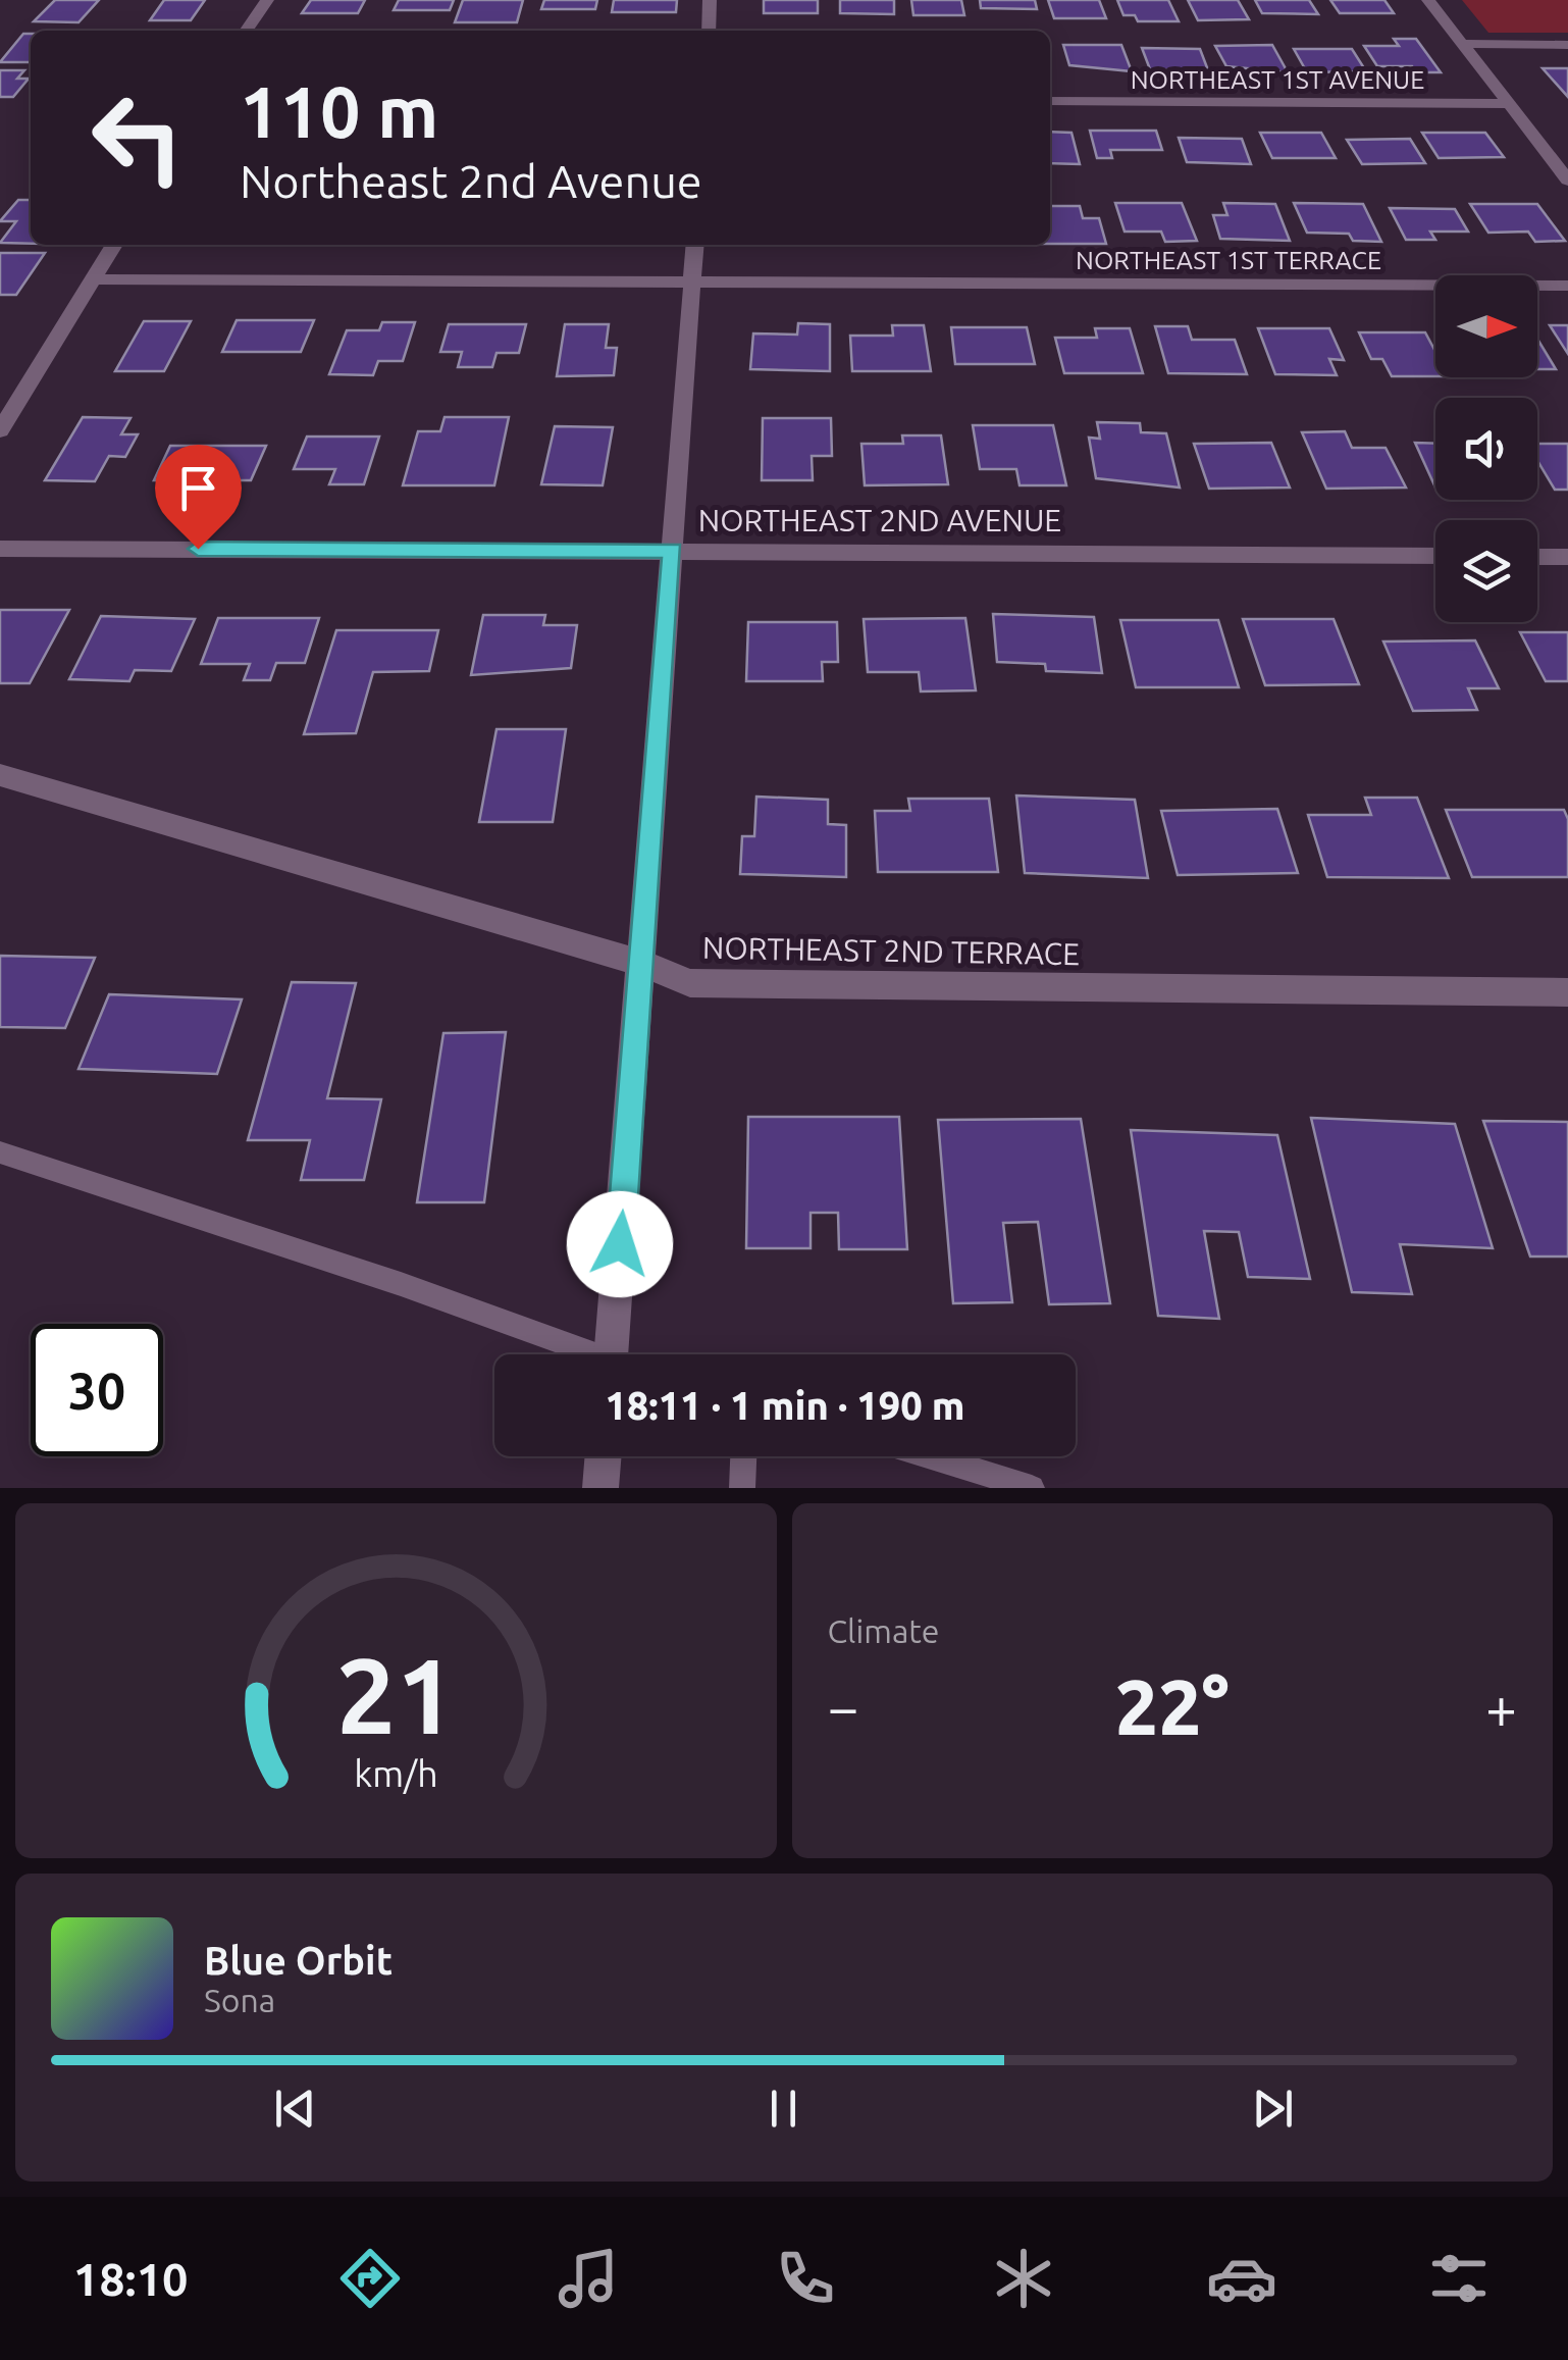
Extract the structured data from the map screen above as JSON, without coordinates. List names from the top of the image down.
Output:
{
  "streets": {
    "street": [
      "NORTHEAST 1ST AVENUE",
      "NORTHEAST 1ST TERRACE",
      "NORTHEAST 2ND AVENUE",
      "NORTHEAST 2ND TERRACE"
    ]
  },
  "north": "right",
  "page": {
    "turn": ["110 m", "Northeast 2nd Avenue"],
    "limit": "30",
    "trip": "18:11 · 1 min · 190 m",
    "tile": "Climate",
    "heat": ["−", "22°", "+"],
    "song": ["Blue Orbit", "Sona"],
    "tabs": "18:10",
    "gauge": ["21", "km/h"]
  }
}
